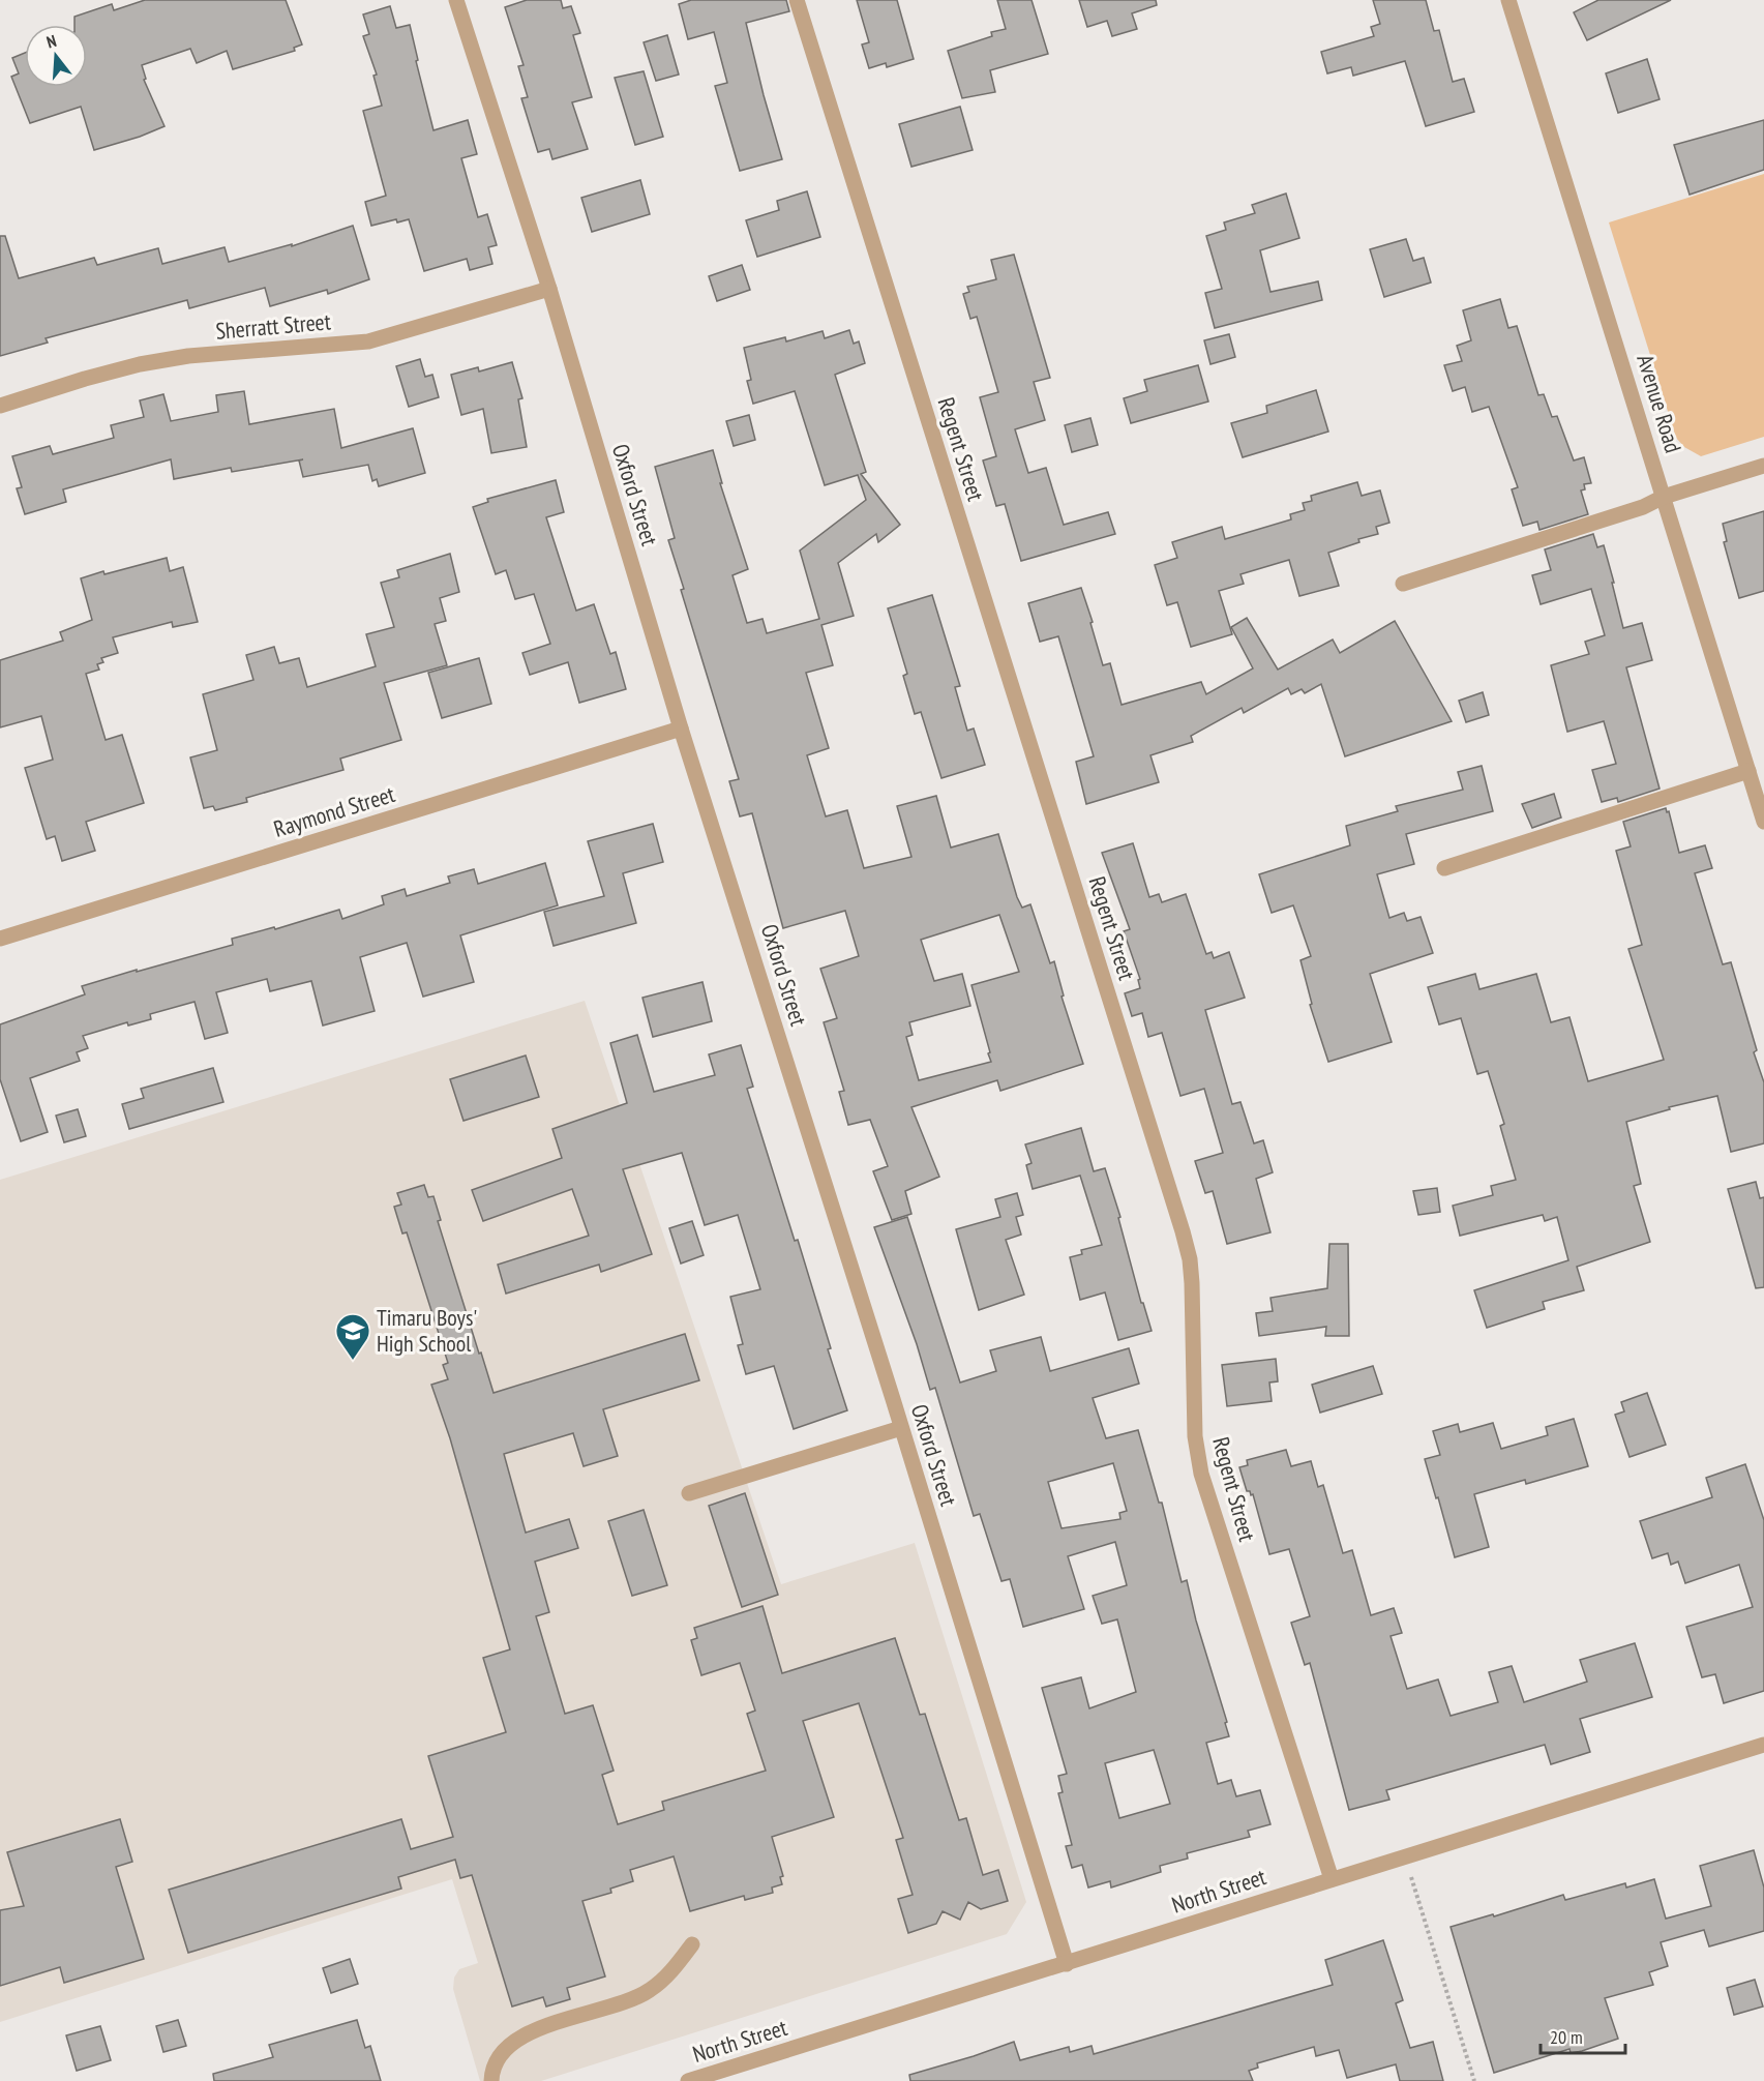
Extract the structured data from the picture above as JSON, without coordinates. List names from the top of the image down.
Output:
{
  "streets": {
    "street": [
      "Sherratt Street",
      "Avenue Road",
      "Regent Street",
      "Oxford Street",
      "Raymond Street",
      "North Street"
    ]
  },
  "crossings": [
    ["Sherratt Street", "Oxford Street"],
    ["Regent Street", "North Street"],
    ["Oxford Street", "Raymond Street"],
    ["Oxford Street", "North Street"]
  ],
  "places": {
    "school or university": ["Timaru Boys' High School"]
  },
  "scale_bar": "20 m",
  "north": "top"
}
